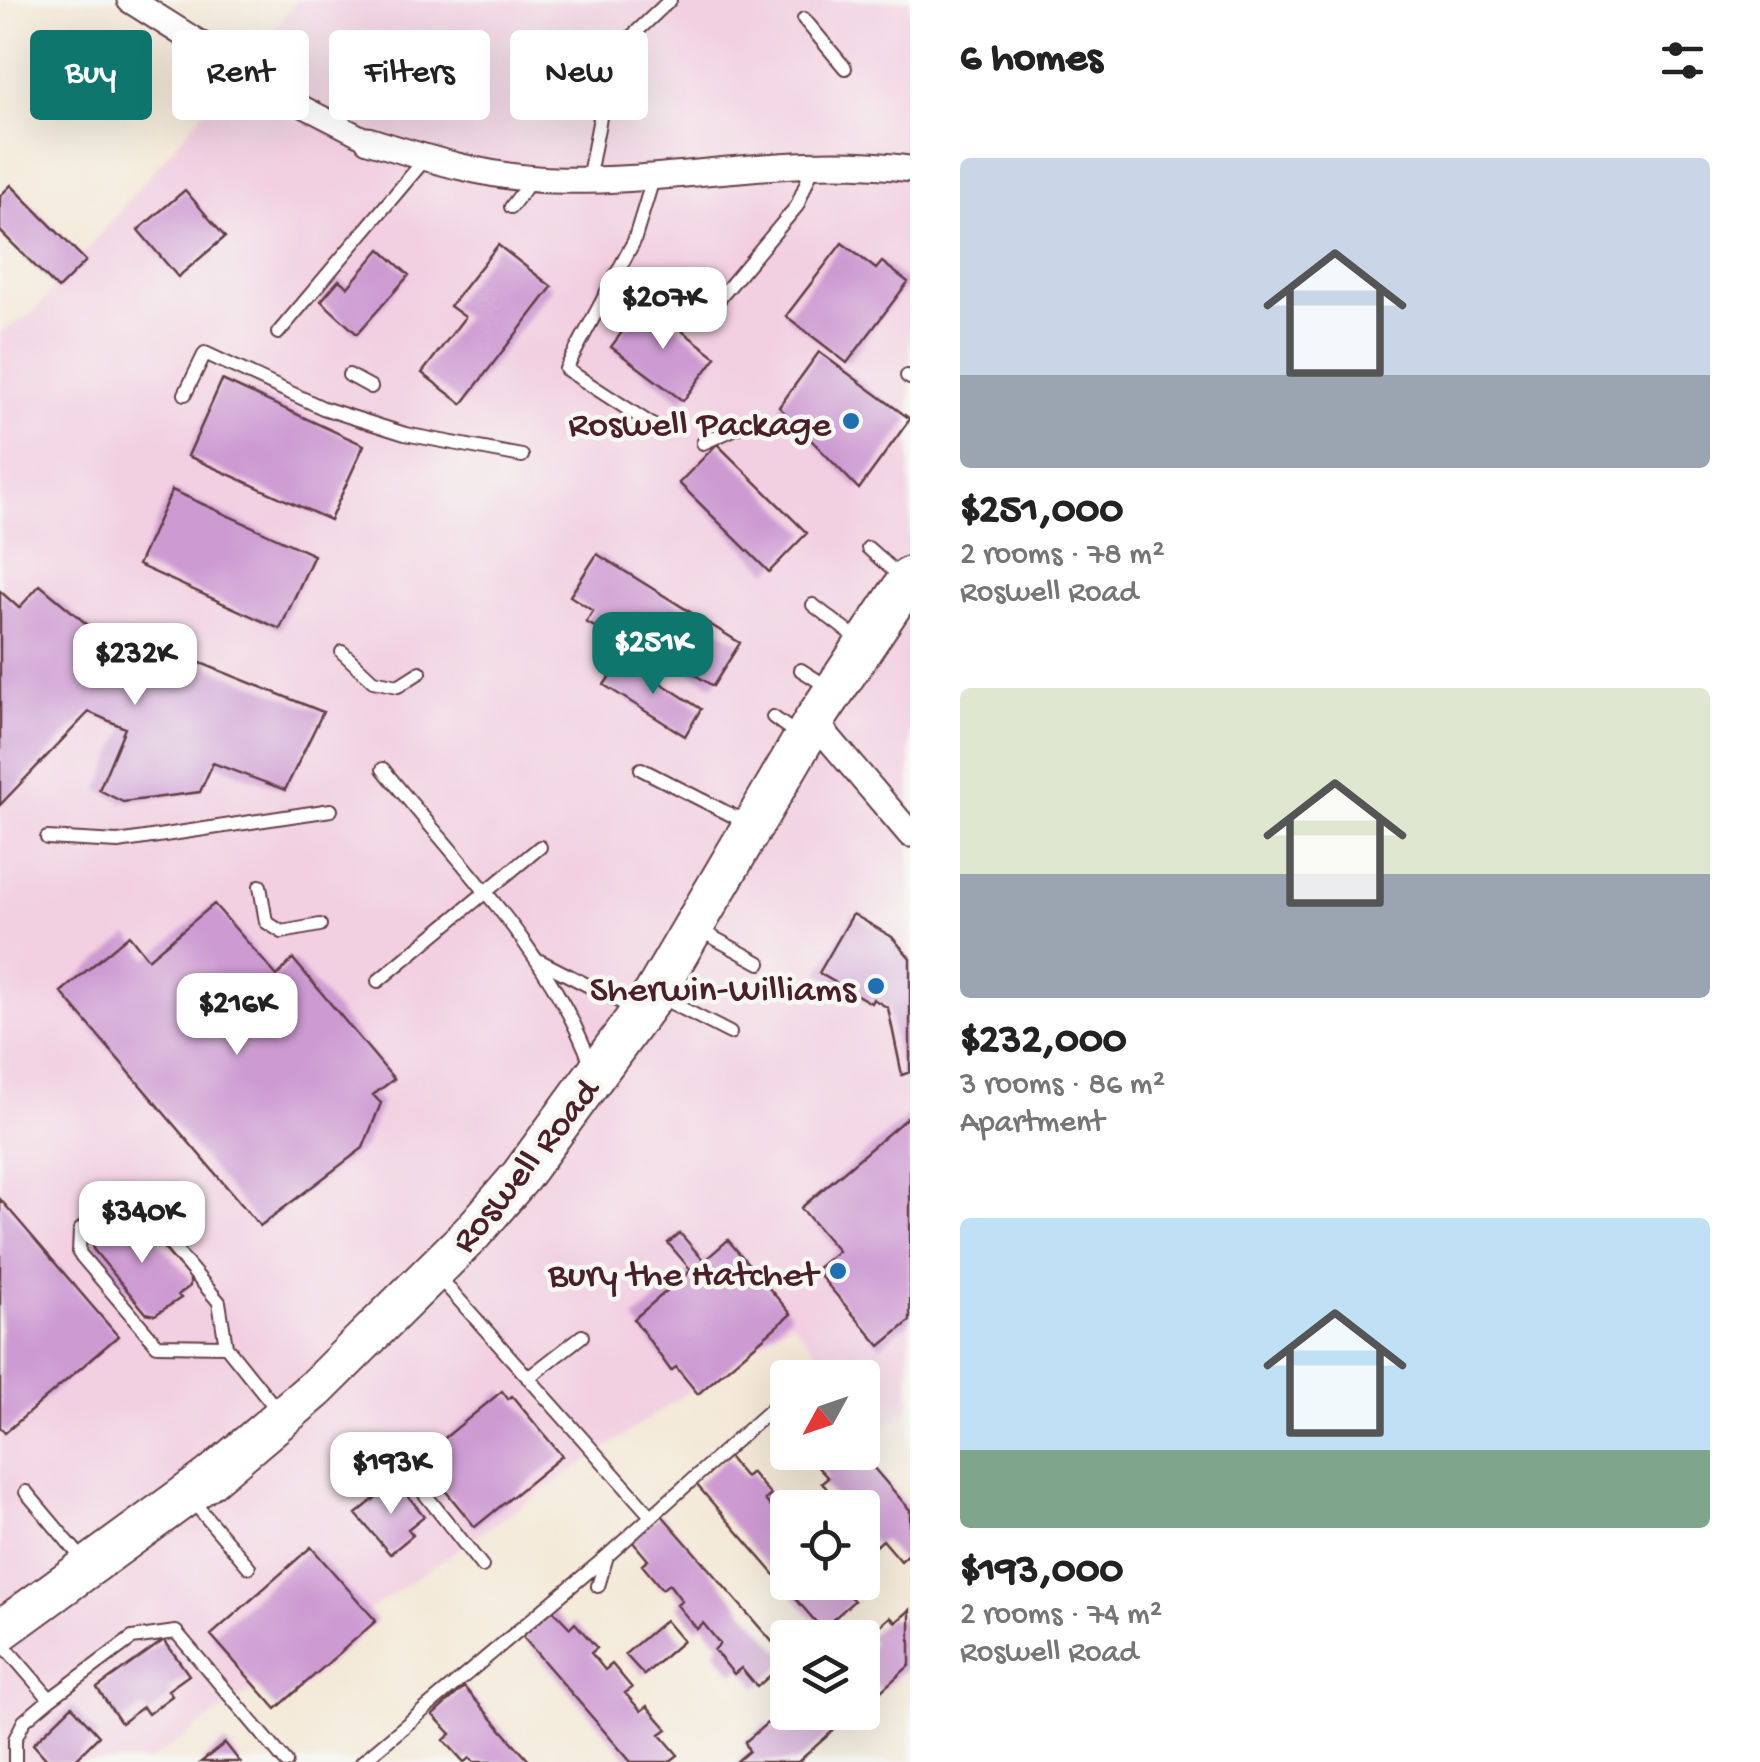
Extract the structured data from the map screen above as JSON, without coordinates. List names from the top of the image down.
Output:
{
  "streets": {
    "main road": ["Roswell Road"]
  },
  "places": ["Roswell Package", "Sherwin-Williams", "Bury the Hatchet"],
  "north": "bottom left",
  "page": {
    "heading": "6 homes",
    "chip": [
      "Buy",
      "Rent",
      "Filters",
      "New"
    ],
    "list": [
      {
        "name": "$251,000",
        "note": "2 rooms · 78 m² · Roswell Road"
      },
      {
        "name": "$232,000",
        "note": "3 rooms · 86 m² · Apartment"
      },
      {
        "name": "$193,000",
        "note": "2 rooms · 74 m² · Roswell Road"
      }
    ],
    "price": [
      "$207K",
      "$251K",
      "$232K",
      "$216K",
      "$340K",
      "$193K"
    ]
  }
}
